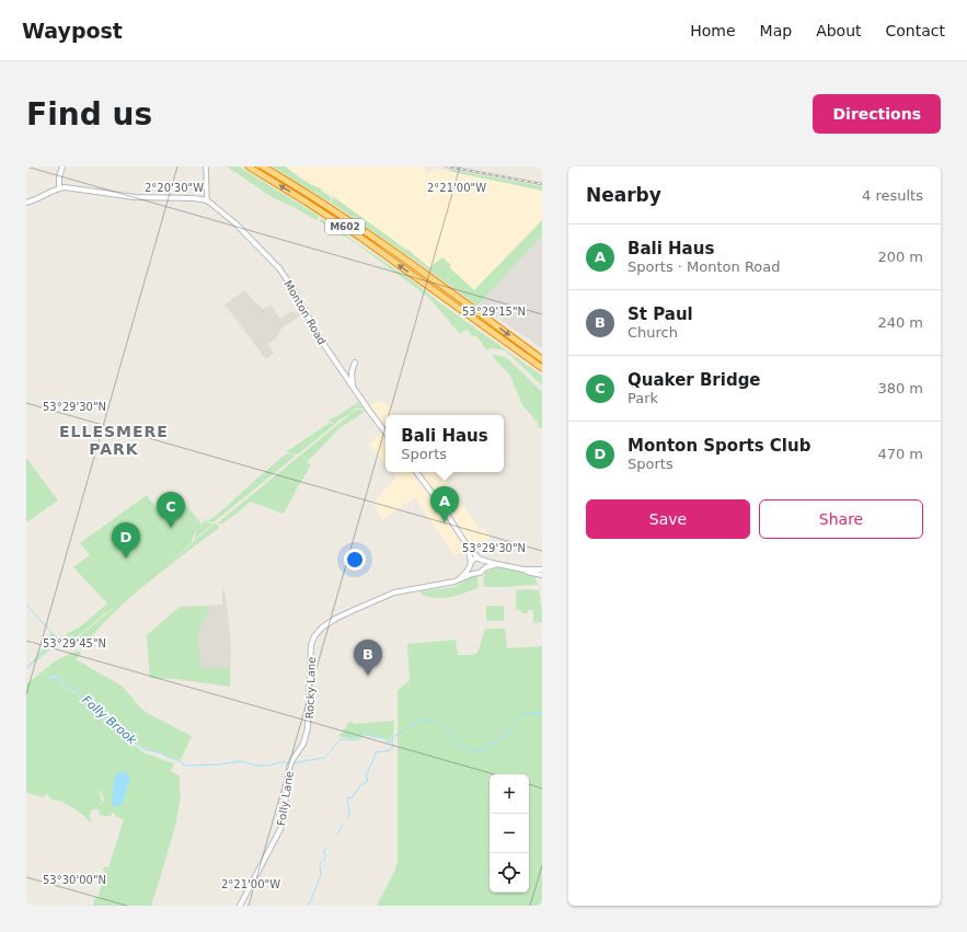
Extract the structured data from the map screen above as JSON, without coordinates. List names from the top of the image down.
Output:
{
  "streets": {
    "highway": ["M602"],
    "main road": ["Monton Road", "Rocky Lane", "Folly Lane"]
  },
  "crossings": [
    ["Rocky Lane", "Folly Lane"]
  ],
  "districts": ["ELLESMERE PARK"],
  "water": ["Folly Brook"],
  "page": {
    "header": "Waypost",
    "nav": [
      "Home",
      "Map",
      "About",
      "Contact"
    ],
    "buttons": [
      "Directions",
      ["Save", "Share"]
    ],
    "title": "Find us",
    "heading": ["Nearby", "4 results"],
    "list": [
      {
        "mark": "A",
        "name": "Bali Haus",
        "note": "Sports · Monton Road",
        "value": "200 m"
      },
      {
        "mark": "B",
        "name": "St Paul",
        "note": "Church",
        "value": "240 m"
      },
      {
        "mark": "C",
        "name": "Quaker Bridge",
        "note": "Park",
        "value": "380 m"
      },
      {
        "mark": "D",
        "name": "Monton Sports Club",
        "note": "Sports",
        "value": "470 m"
      }
    ],
    "popup": ["Bali Haus", "Sports"],
    "pins": [
      "A",
      "C",
      "D",
      "B"
    ],
    "map_buttons": ["+", "−"]
  },
  "coordinates": [
    "2°20'30\"W",
    "2°21'00\"W",
    "53°29'15\"N",
    "53°29'30\"N",
    "53°29'45\"N",
    "53°30'00\"N"
  ]
}
